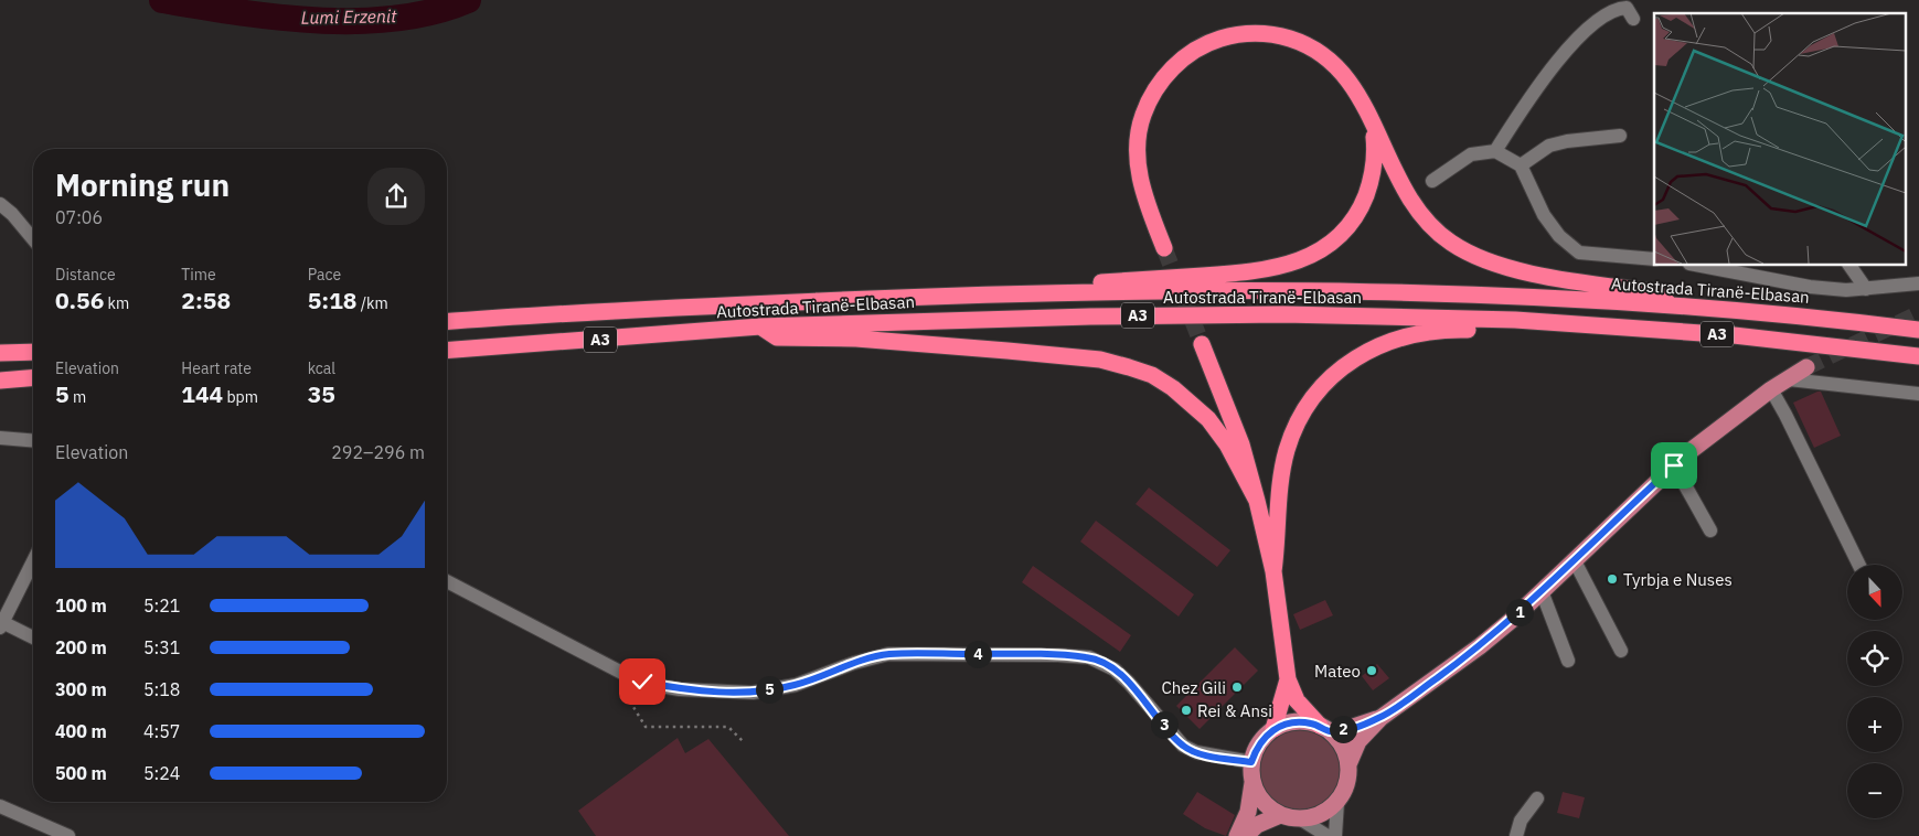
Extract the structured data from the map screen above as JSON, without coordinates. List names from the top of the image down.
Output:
{
  "streets": {
    "highway": ["Autostrada Tiranë-Elbasan", "A3"]
  },
  "crossings": [
    ["Autostrada Tiranë-Elbasan", "A3"]
  ],
  "water": ["Lumi Erzenit"],
  "places": [
    "Tyrbja e Nuses",
    "Mateo",
    "Chez Gili",
    "Rei & Ansi"
  ],
  "north": "bottom",
  "page": {
    "heading": ["Morning run", "07:06"],
    "stats": [
      ["Distance", "0.56 km"],
      ["Time", "2:58"],
      ["Pace", "5:18 /km"],
      ["Elevation", "5 m"],
      ["Heart rate", "144 bpm"],
      ["kcal", "35"]
    ],
    "chart": ["Elevation", "292–296 m"],
    "map_buttons": ["+", "−"],
    "list": [
      {
        "name": "100 m",
        "note": "5:21"
      },
      {
        "name": "200 m",
        "note": "5:31"
      },
      {
        "name": "300 m",
        "note": "5:18"
      },
      {
        "name": "400 m",
        "note": "4:57"
      },
      {
        "name": "500 m",
        "note": "5:24"
      }
    ],
    "pins": [
      "1",
      "4",
      "5",
      "3",
      "2"
    ]
  }
}
